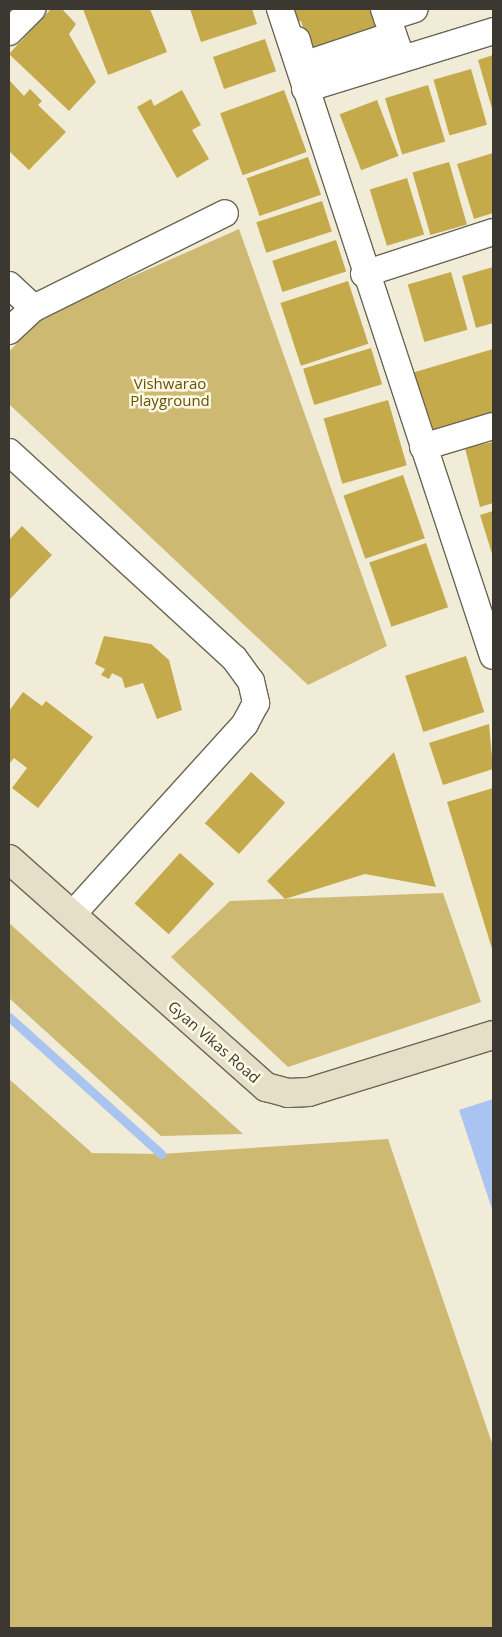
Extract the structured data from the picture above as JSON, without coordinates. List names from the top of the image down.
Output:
{
  "streets": {
    "street": ["Gyan Vikas Road"]
  },
  "parks": ["Vishwarao Playground"]
}
